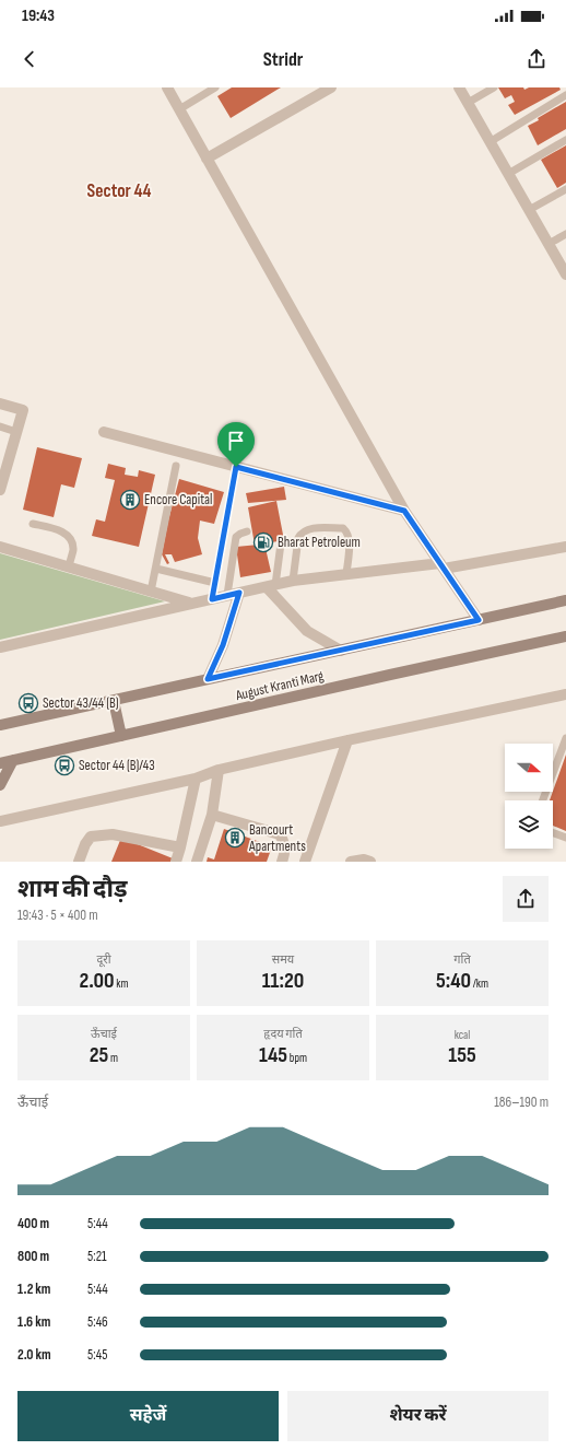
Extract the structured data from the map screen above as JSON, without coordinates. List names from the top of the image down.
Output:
{
  "streets": {
    "main road": ["August Kranti Marg"]
  },
  "districts": ["Sector 44"],
  "places": {
    "building": ["Encore Capital", "Bancourt Apartments"],
    "fuel station": ["Bharat Petroleum"],
    "bus stop": ["Sector 43/44 (B)", "Sector 44 (B)/43"]
  },
  "north": "right",
  "page": {
    "status": "19:43",
    "header": "Stridr",
    "heading": ["शाम की दौड़", "19:43 · 5 × 400 m"],
    "stats": [
      ["दूरी", "2.00 km"],
      ["समय", "11:20"],
      ["गति", "5:40 /km"],
      ["ऊँचाई", "25 m"],
      ["हृदय गति", "145 bpm"],
      ["kcal", "155"]
    ],
    "chart": ["ऊँचाई", "186–190 m"],
    "list": [
      {
        "name": "400 m",
        "note": "5:44"
      },
      {
        "name": "800 m",
        "note": "5:21"
      },
      {
        "name": "1.2 km",
        "note": "5:44"
      },
      {
        "name": "1.6 km",
        "note": "5:46"
      },
      {
        "name": "2.0 km",
        "note": "5:45"
      }
    ],
    "buttons": ["सहेजें", "शेयर करें"]
  }
}
